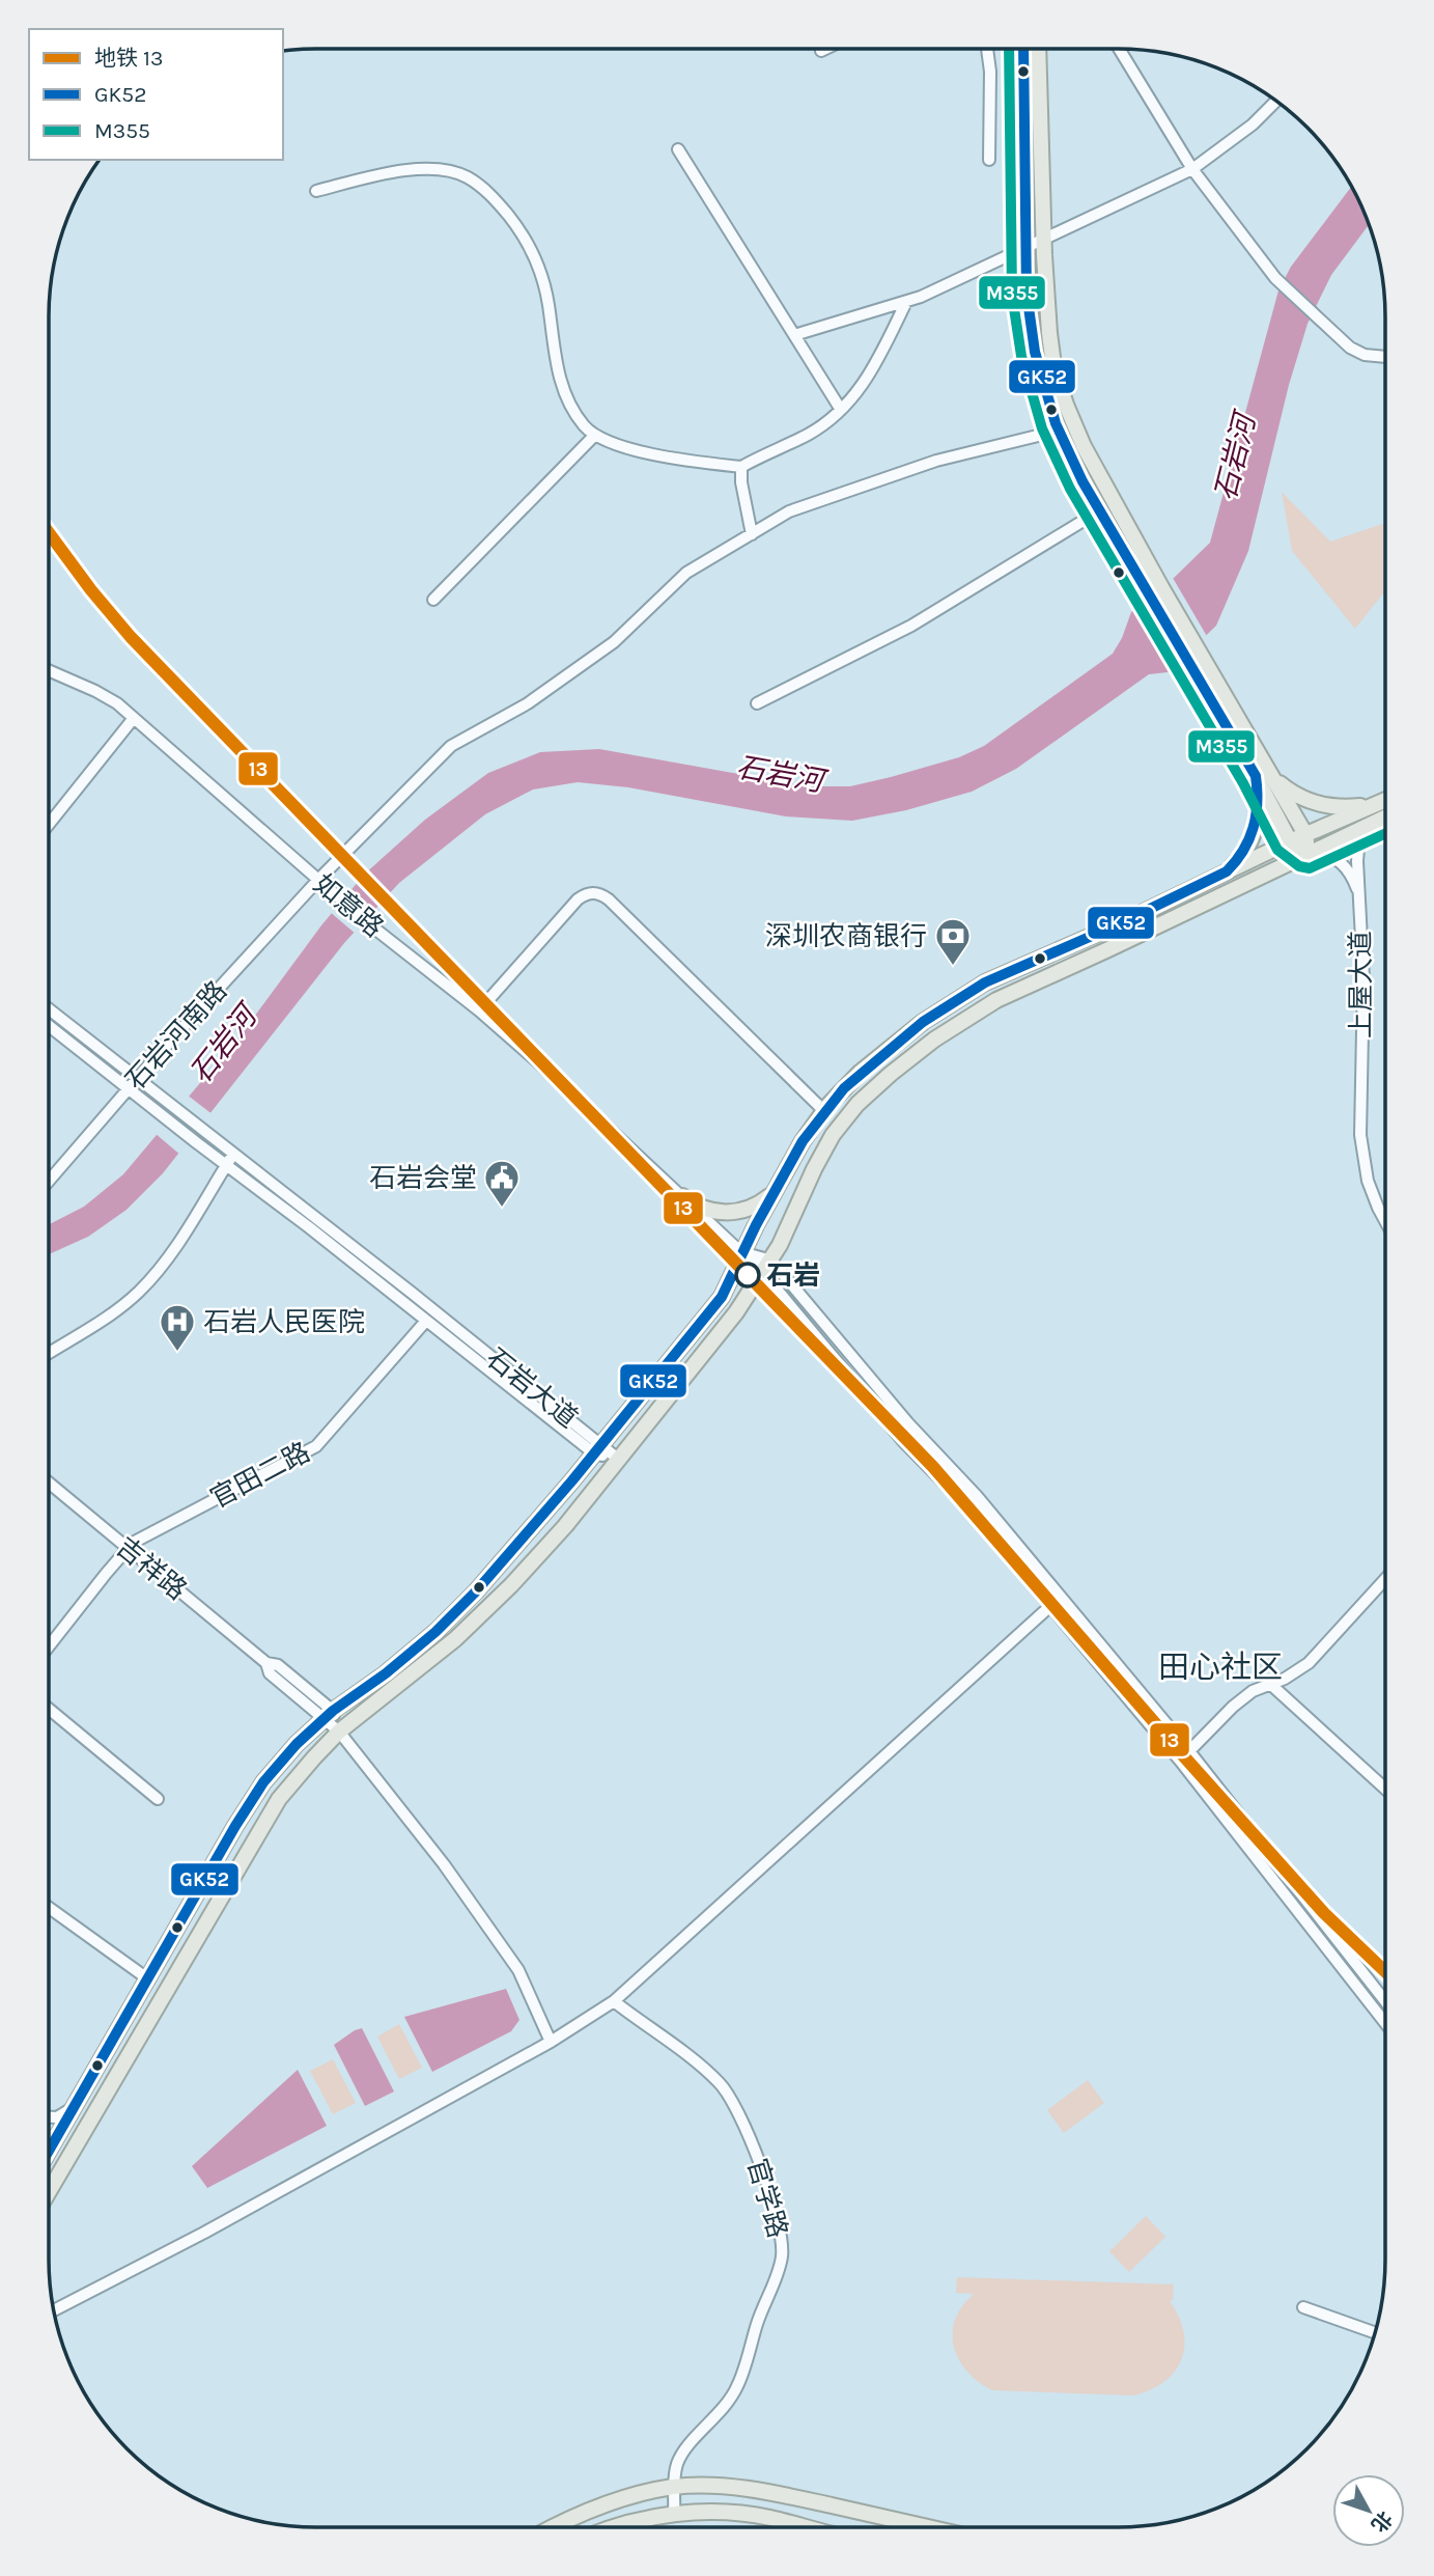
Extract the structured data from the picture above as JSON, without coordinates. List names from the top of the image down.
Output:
{
  "streets": {
    "street": [
      "如意路",
      "上屋大道",
      "石岩河南路",
      "石岩大道",
      "官田二路",
      "吉祥路",
      "官学路"
    ]
  },
  "crossings": [
    ["如意路", "石岩河南路"],
    ["石岩河南路", "石岩大道"],
    ["石岩大道", "官田二路"],
    ["官田二路", "吉祥路"]
  ],
  "districts": ["田心社区"],
  "water": ["石岩河"],
  "places": {
    "bank": ["深圳农商银行"],
    "public building": ["石岩会堂"],
    "other": ["石岩"],
    "hospital": ["石岩人民医院"]
  },
  "lines": ["transit line GK52", "transit line M355", "metro line 13"],
  "legend": ["地铁 13", "GK52", "M355"],
  "north": "bottom right"
}
